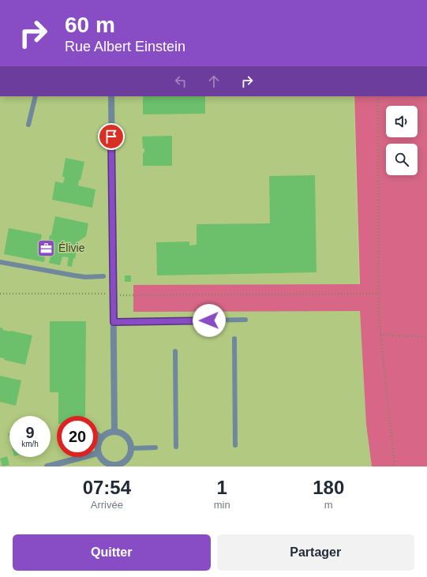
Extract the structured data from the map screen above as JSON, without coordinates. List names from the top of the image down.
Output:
{
  "places": {
    "office": ["Élivie"]
  },
  "page": {
    "turn": ["60 m", "Rue Albert Einstein"],
    "speed": "9 km/h",
    "limit": "20",
    "eta": [
      "07:54",
      "Arrivée",
      "1",
      "min",
      "180",
      "m"
    ],
    "buttons": ["Quitter", "Partager"]
  }
}
